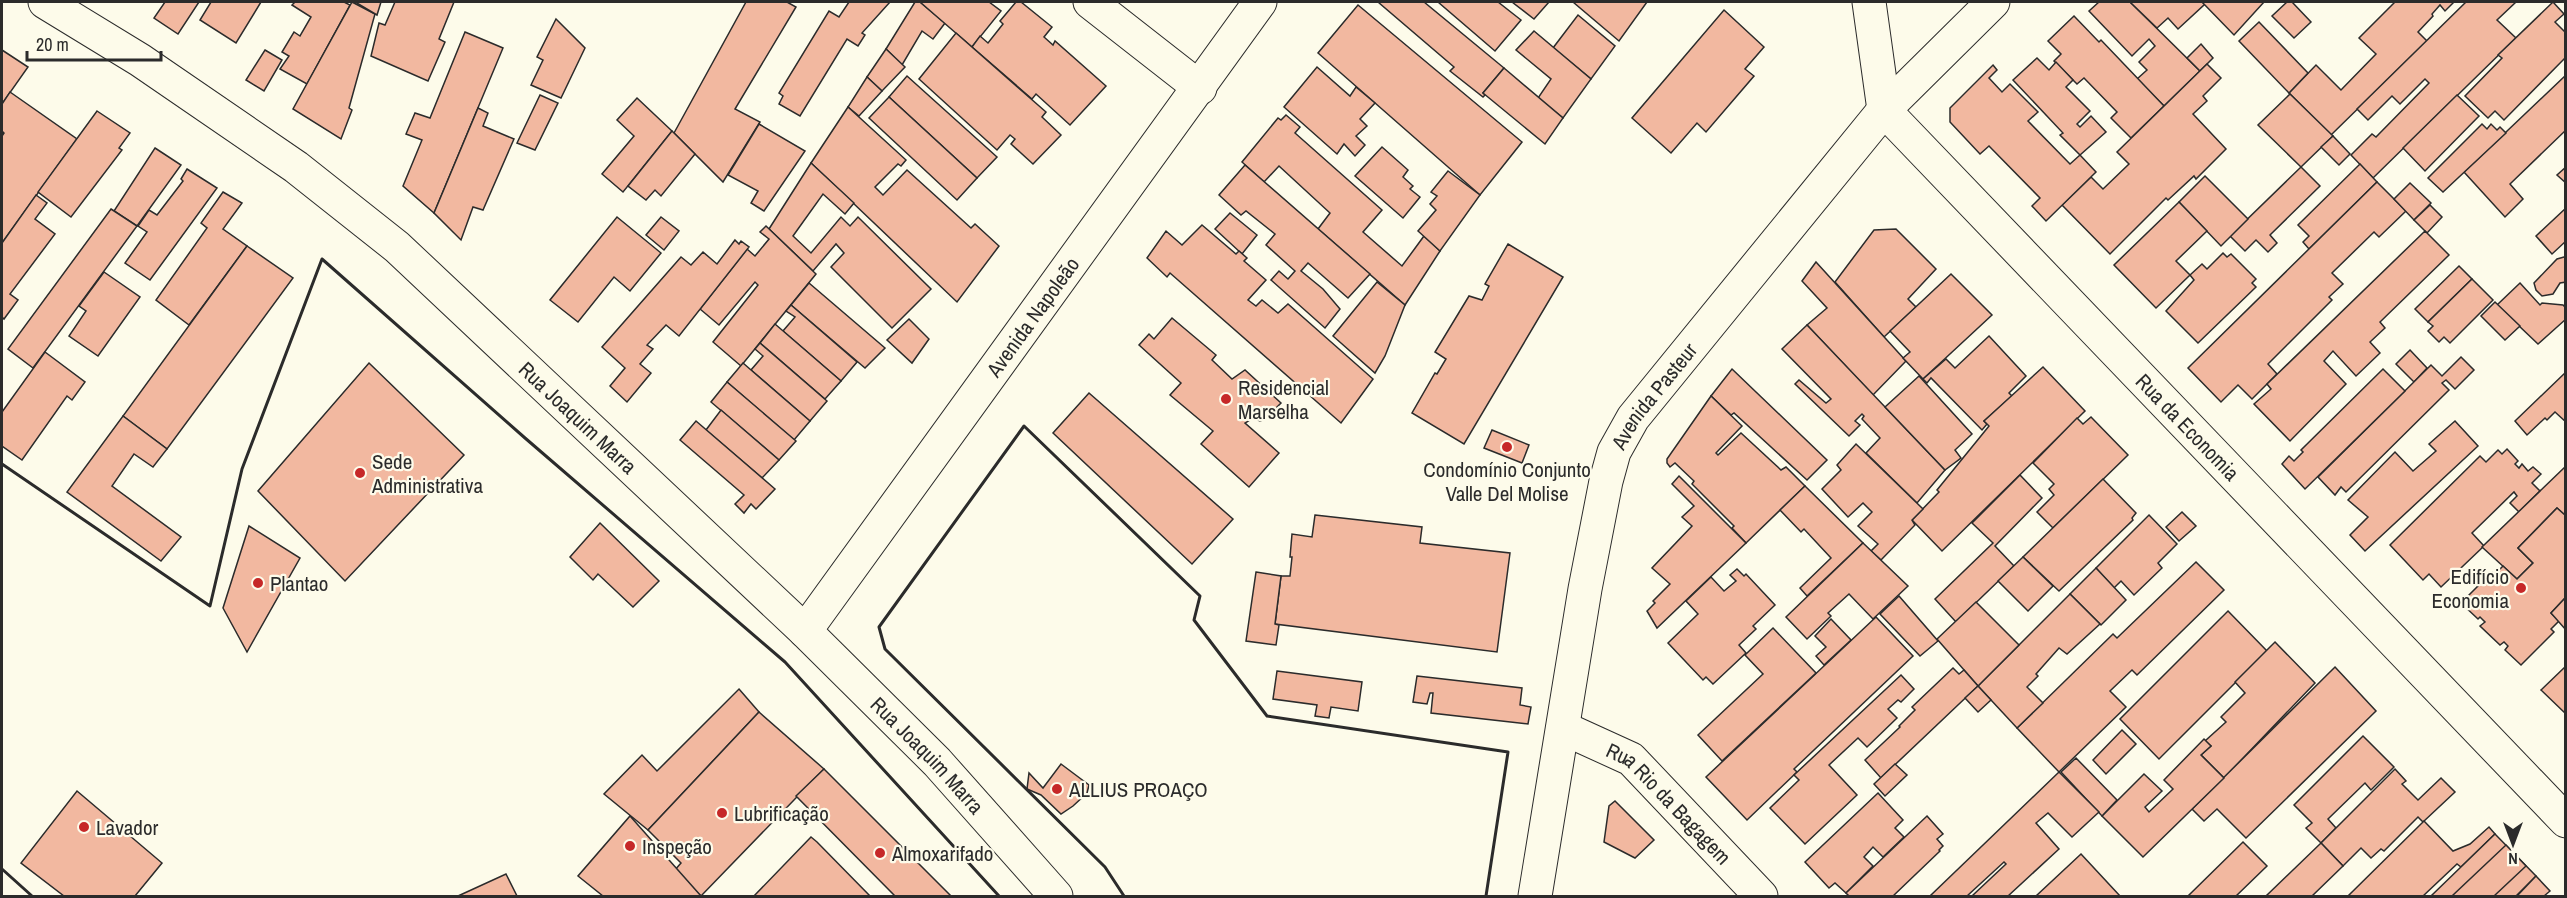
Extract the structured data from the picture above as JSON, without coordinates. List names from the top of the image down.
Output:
{
  "streets": {
    "street": [
      "Avenida Napoleão",
      "Avenida Pasteur",
      "Rua Joaquim Marra",
      "Rua da Economia",
      "Rua Rio da Bagagem"
    ]
  },
  "crossings": [
    ["Avenida Napoleão", "Rua Joaquim Marra"],
    ["Avenida Pasteur", "Rua da Economia"],
    ["Avenida Pasteur", "Rua Rio da Bagagem"]
  ],
  "places": [
    "Residencial Marselha",
    "Condomínio Conjunto Valle Del Molise",
    "Sede Administrativa",
    "Plantao",
    "Edifício Economia",
    "ALLIUS PROAÇO",
    "Lubrificação",
    "Lavador",
    "Inspeção",
    "Almoxarifado"
  ],
  "scale_bar": "20 m",
  "north": "bottom"
}
